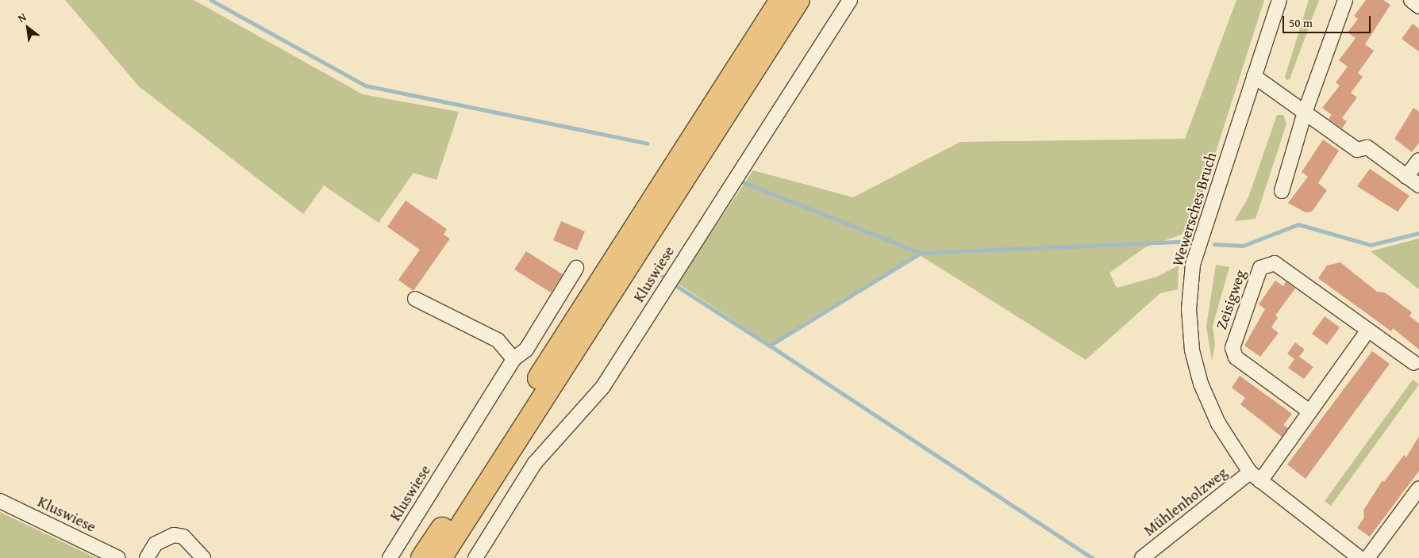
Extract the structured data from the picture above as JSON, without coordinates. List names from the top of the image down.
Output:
{
  "streets": {
    "street": [
      "Wewersches Bruch",
      "Kluswiese",
      "Zeisigweg",
      "Mühlenholzweg"
    ]
  },
  "crossings": [
    ["Wewersches Bruch", "Mühlenholzweg"]
  ],
  "scale_bar": "50 m",
  "north": "top left"
}
